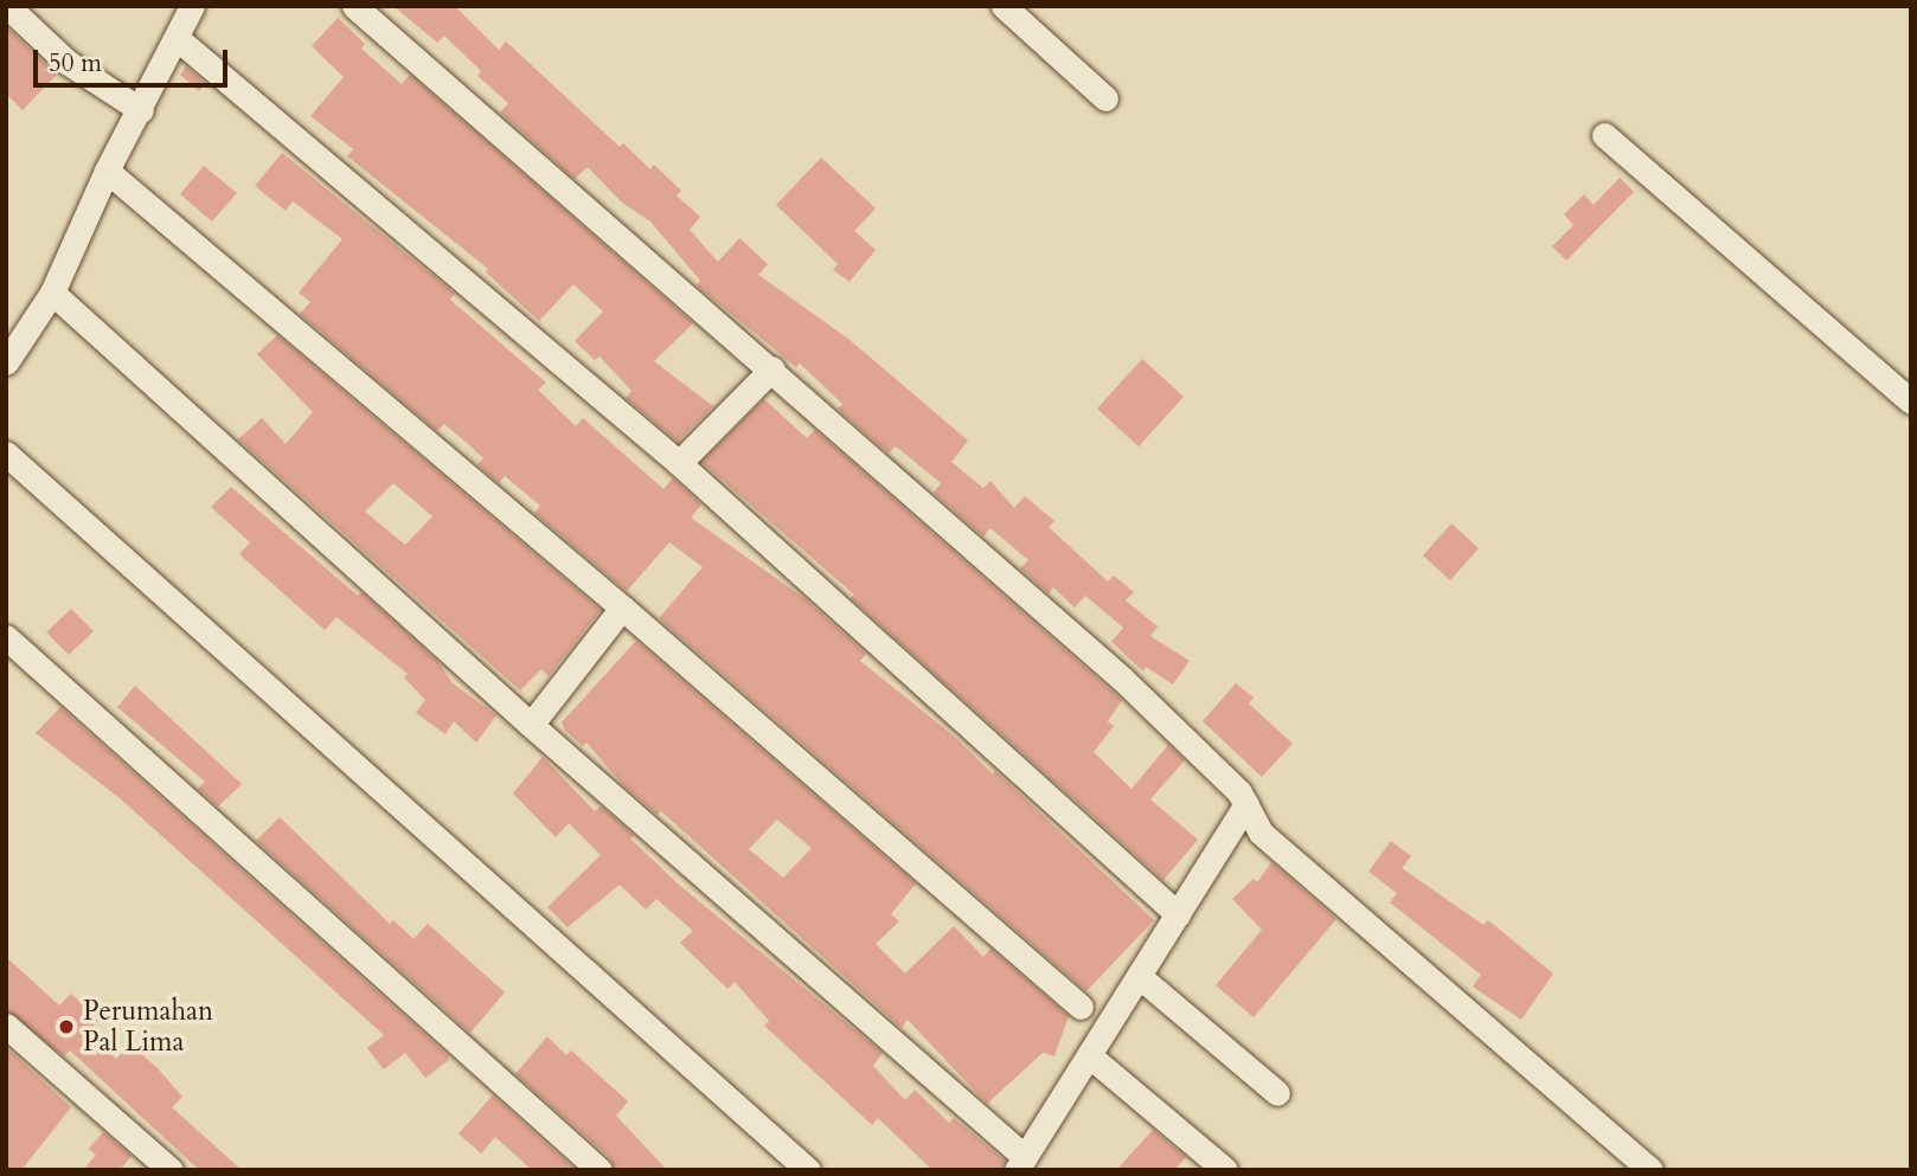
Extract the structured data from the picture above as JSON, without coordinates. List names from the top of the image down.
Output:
{
  "places": ["Perumahan Pal Lima"],
  "scale_bar": "50 m"
}
